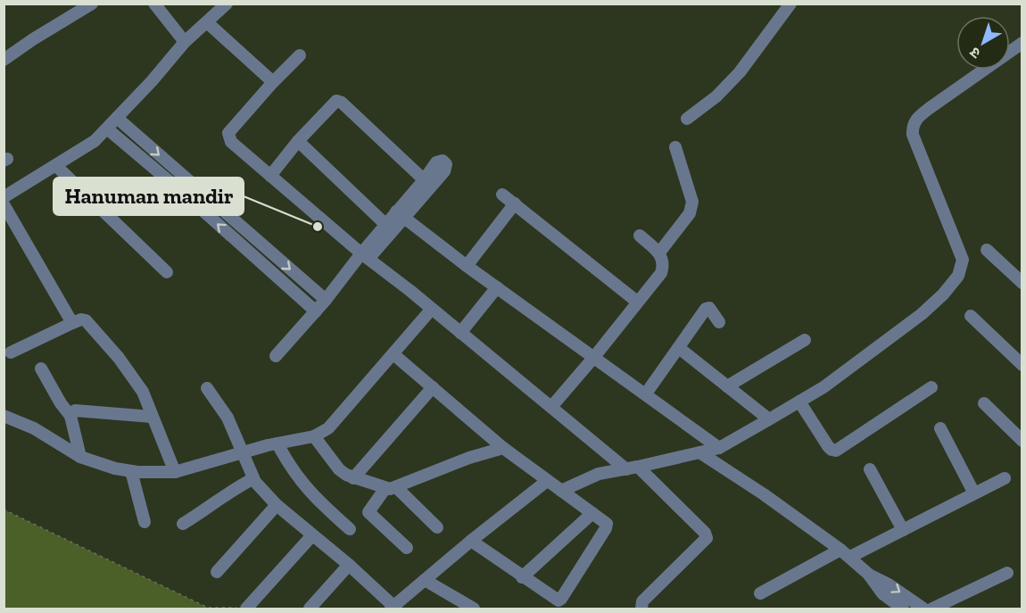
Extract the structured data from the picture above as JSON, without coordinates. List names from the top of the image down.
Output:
{
  "places": ["Hanuman mandir"],
  "north": "bottom left"
}
